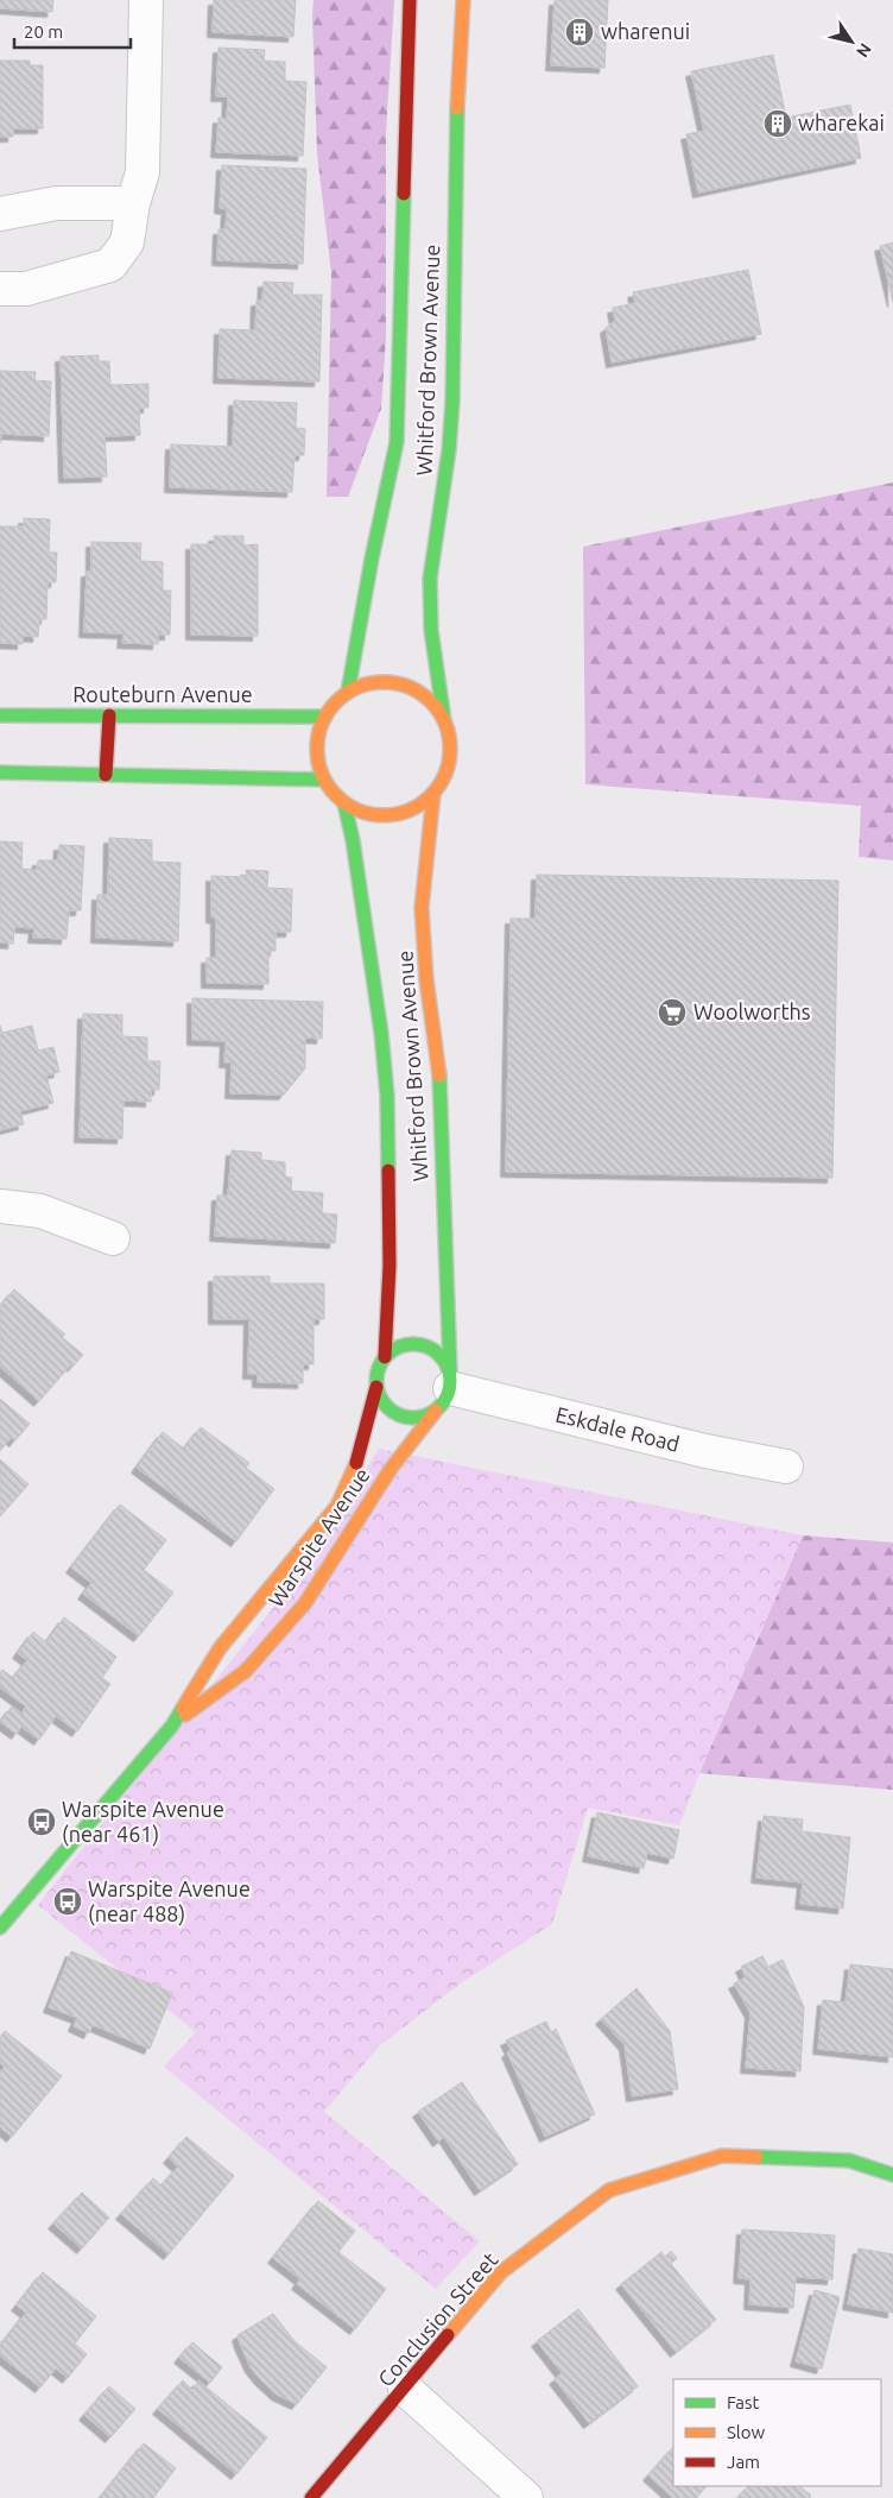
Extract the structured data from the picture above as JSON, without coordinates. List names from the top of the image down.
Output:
{
  "streets": {
    "main road": [
      "Whitford Brown Avenue",
      "Routeburn Avenue",
      "Warspite Avenue",
      "Conclusion Street"
    ],
    "street": ["Eskdale Road"]
  },
  "crossings": [
    ["Whitford Brown Avenue", "Routeburn Avenue"],
    ["Whitford Brown Avenue", "Eskdale Road"],
    ["Whitford Brown Avenue", "Warspite Avenue"],
    ["Eskdale Road", "Warspite Avenue"]
  ],
  "places": {
    "building": ["wharenui", "wharekai"],
    "supermarket": ["Woolworths"],
    "bus stop": ["Warspite Avenue (near 461)", "Warspite Avenue (near 488)"]
  },
  "legend": ["Fast", "Slow", "Jam"],
  "scale_bar": "20 m",
  "north": "bottom right"
}
